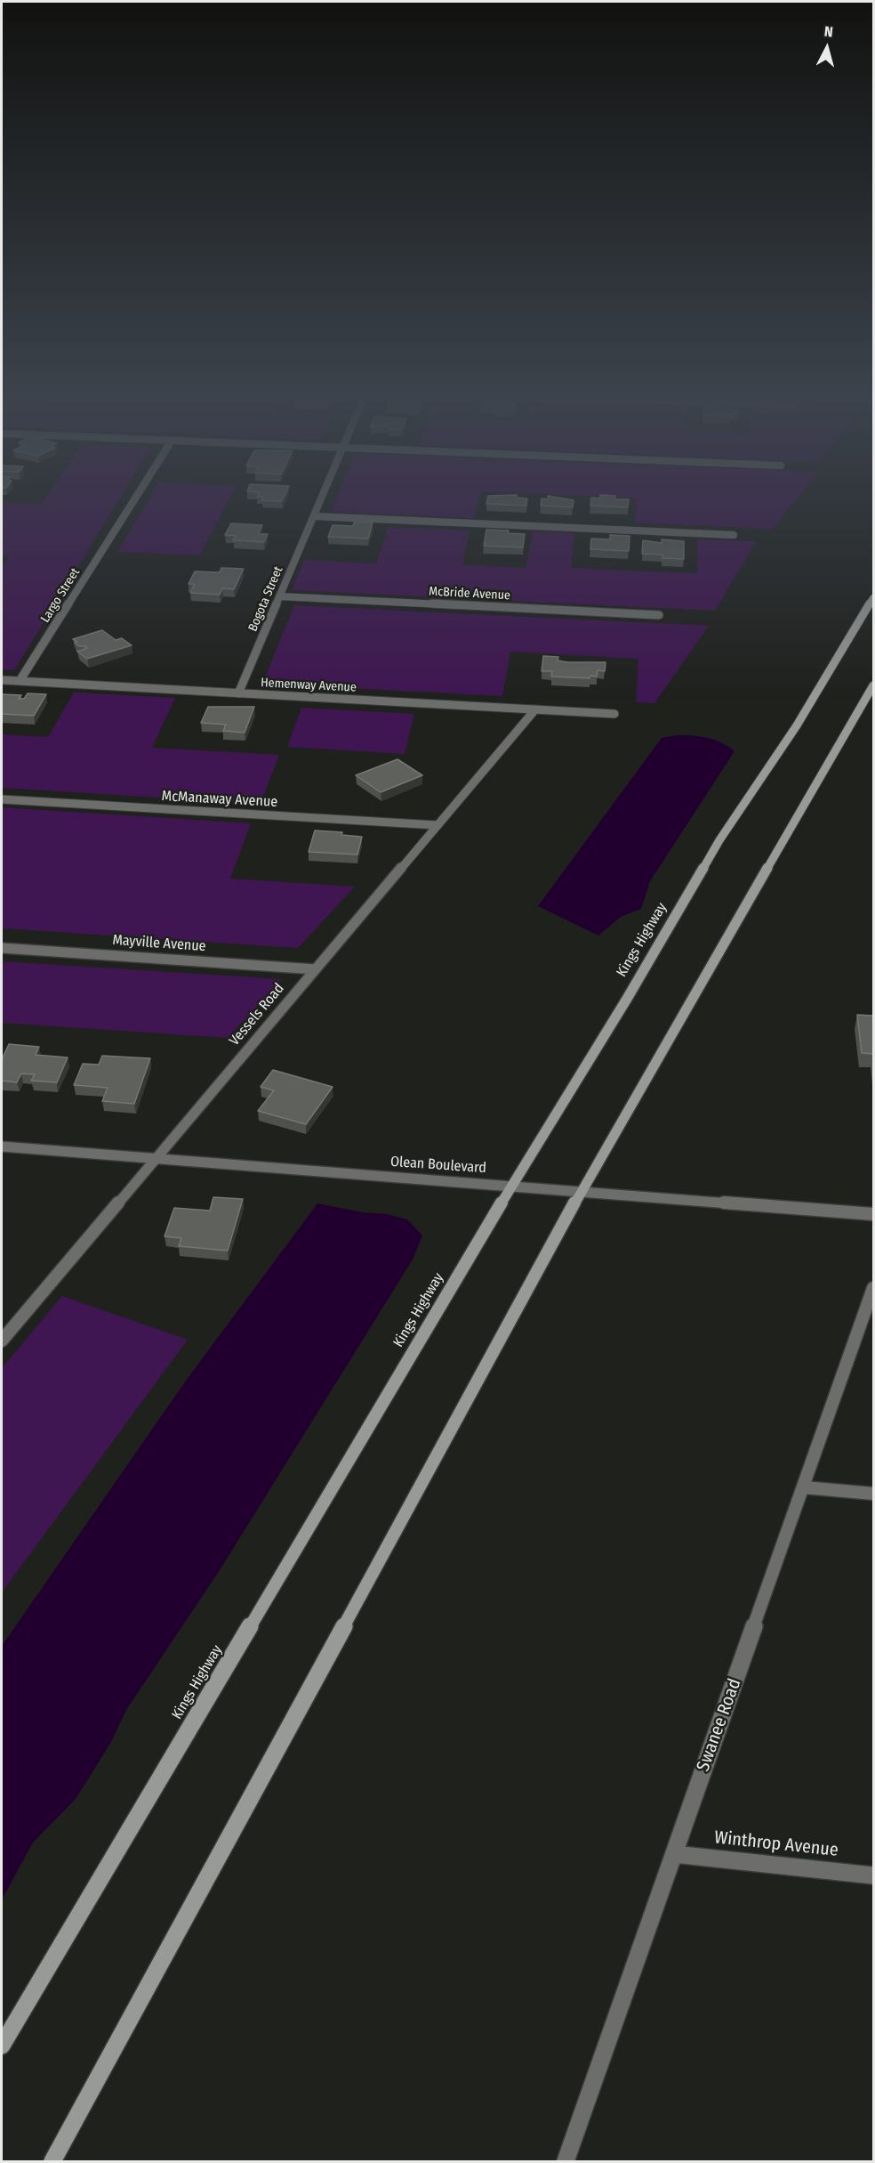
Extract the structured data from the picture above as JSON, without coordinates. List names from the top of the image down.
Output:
{
  "streets": {
    "main road": ["Kings Highway"],
    "street": [
      "McBride Avenue",
      "Largo Street",
      "Bogota Street",
      "Hemenway Avenue",
      "McManaway Avenue",
      "Mayville Avenue",
      "Vessels Road",
      "Olean Boulevard",
      "Swanee Road",
      "Winthrop Avenue"
    ]
  },
  "crossings": [
    ["McBride Avenue", "Bogota Street"],
    ["Largo Street", "Hemenway Avenue"],
    ["Bogota Street", "Hemenway Avenue"],
    ["Hemenway Avenue", "Vessels Road"],
    ["McManaway Avenue", "Vessels Road"],
    ["Kings Highway", "Olean Boulevard"],
    ["Mayville Avenue", "Vessels Road"],
    ["Vessels Road", "Olean Boulevard"],
    ["Swanee Road", "Winthrop Avenue"]
  ],
  "north": "top"
}
